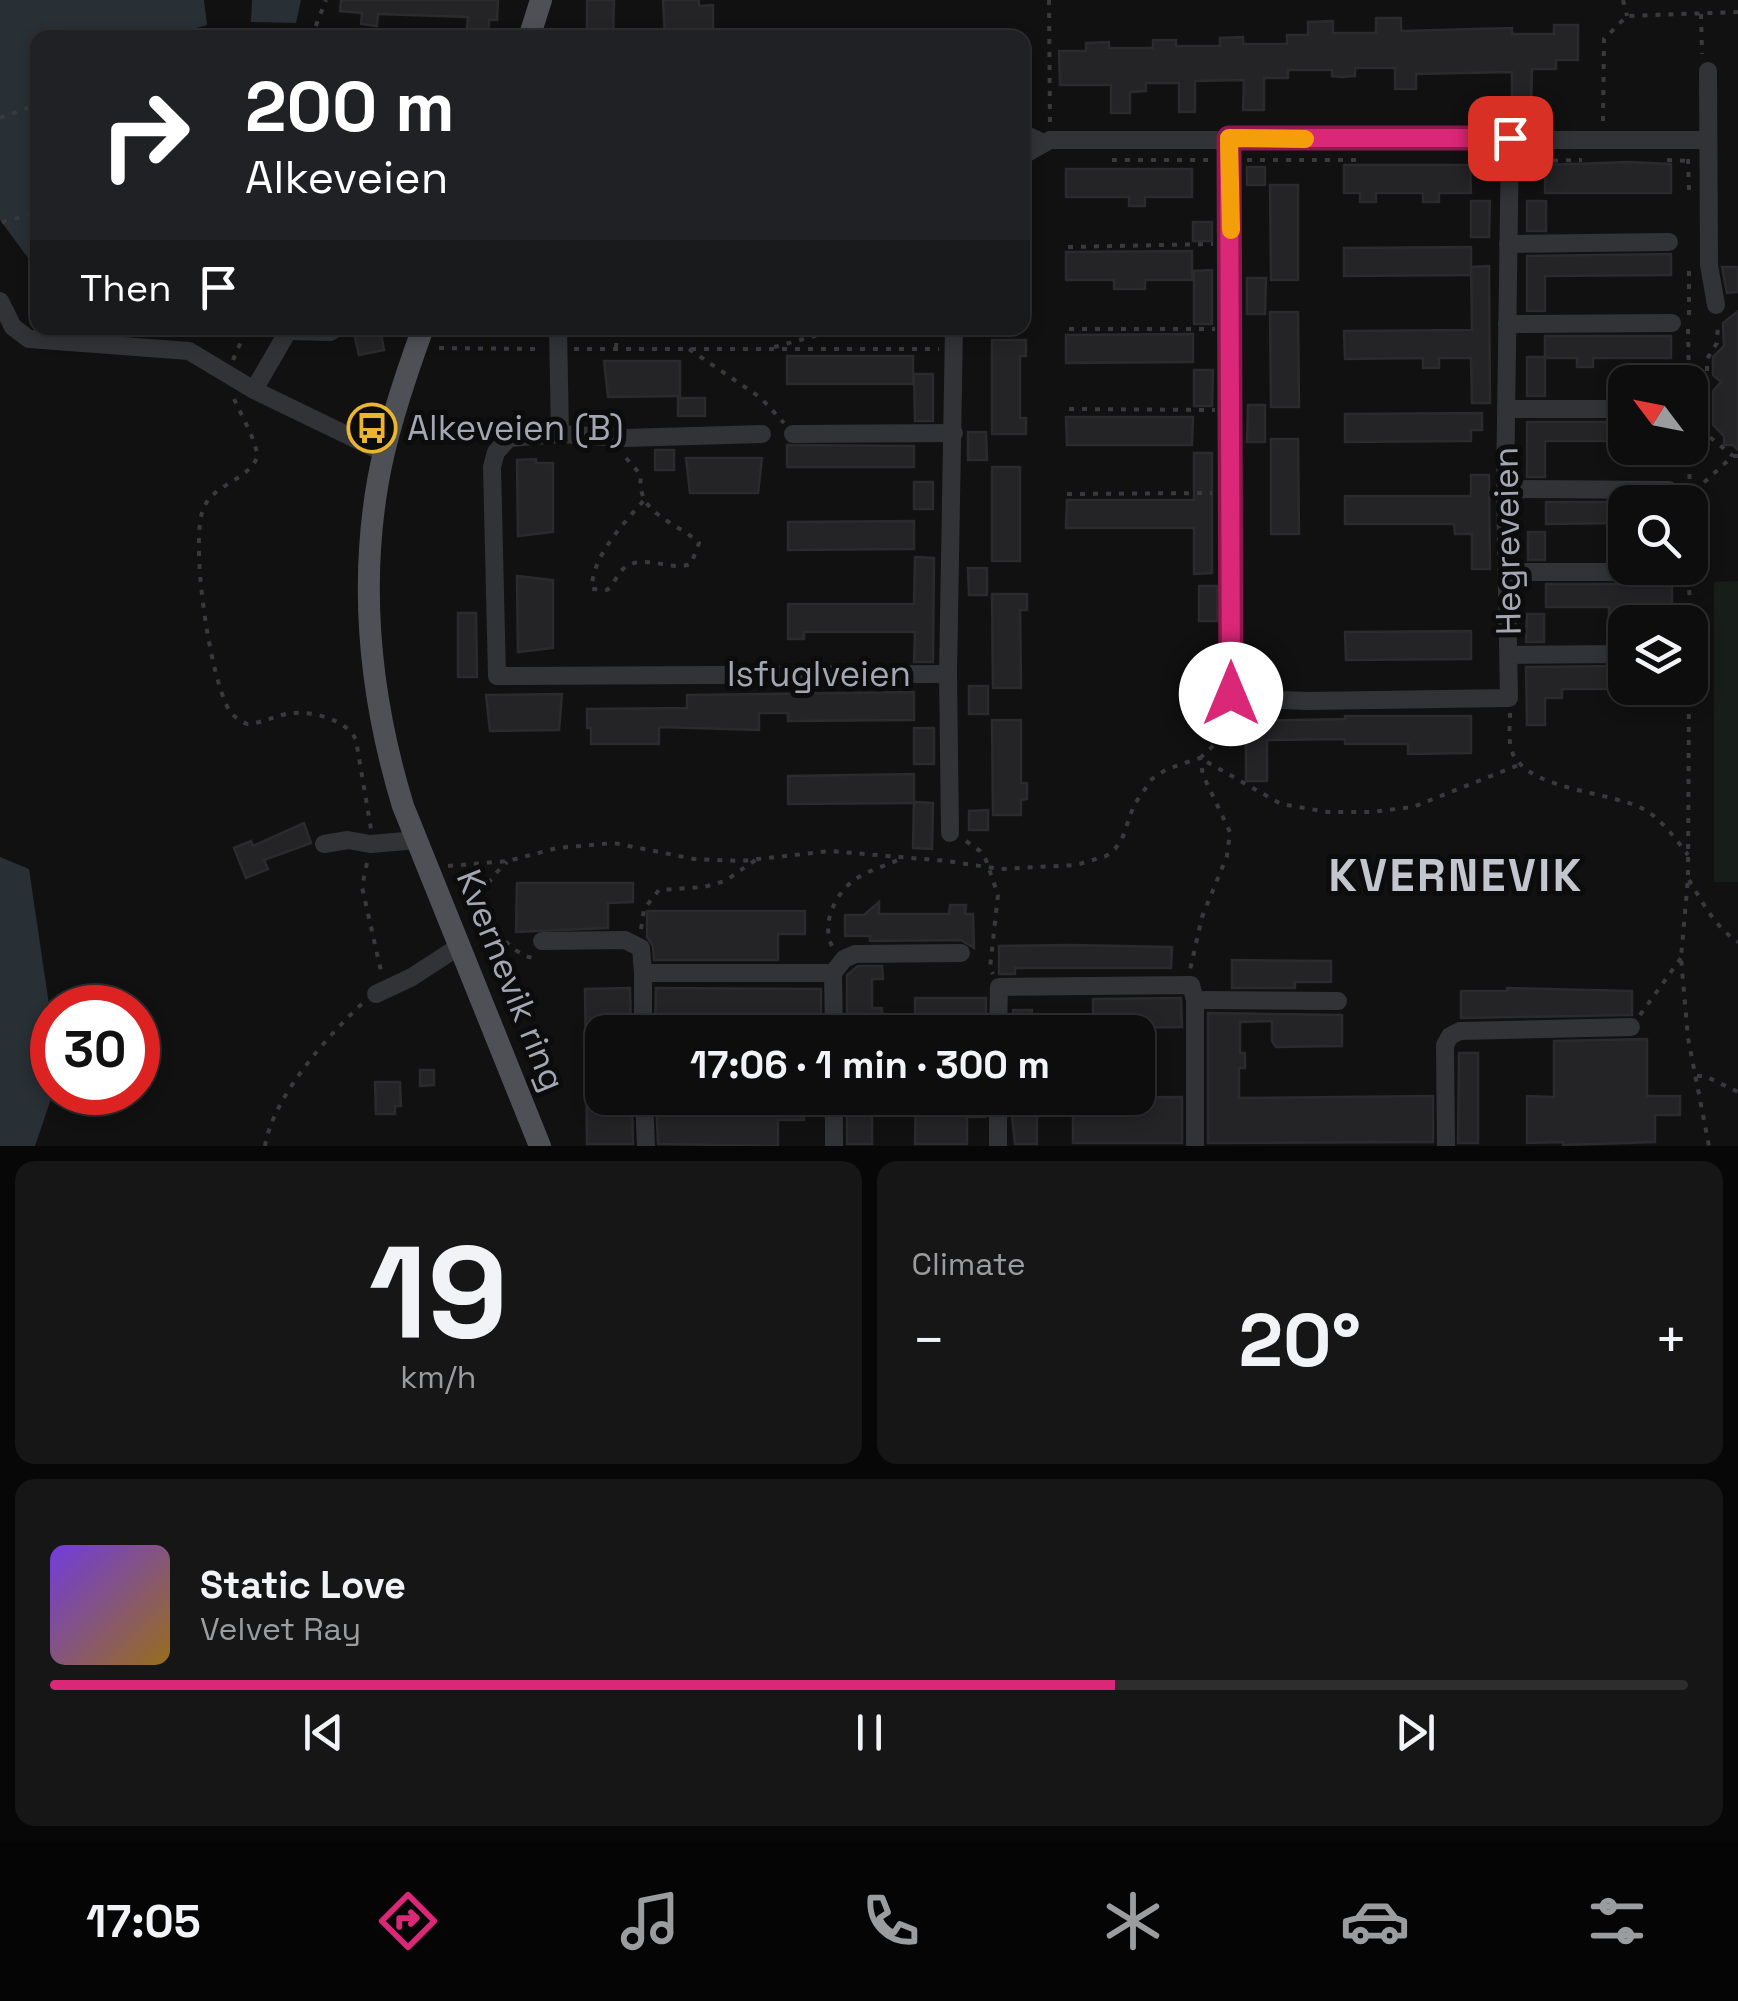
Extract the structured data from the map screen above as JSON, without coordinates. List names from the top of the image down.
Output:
{
  "streets": {
    "main road": ["Kvernevik ring"],
    "street": ["Hegreveien", "Isfuglveien"]
  },
  "districts": ["KVERNEVIK"],
  "places": {
    "bus stop": ["Alkeveien (B)"]
  },
  "north": "top left",
  "page": {
    "turn": ["200 m", "Alkeveien"],
    "then": "Then",
    "limit": "30",
    "trip": "17:06 · 1 min · 300 m",
    "tile": [
      ["19", "km/h"],
      "Climate"
    ],
    "heat": ["−", "20°", "+"],
    "song": ["Static Love", "Velvet Ray"],
    "tabs": "17:05"
  }
}
